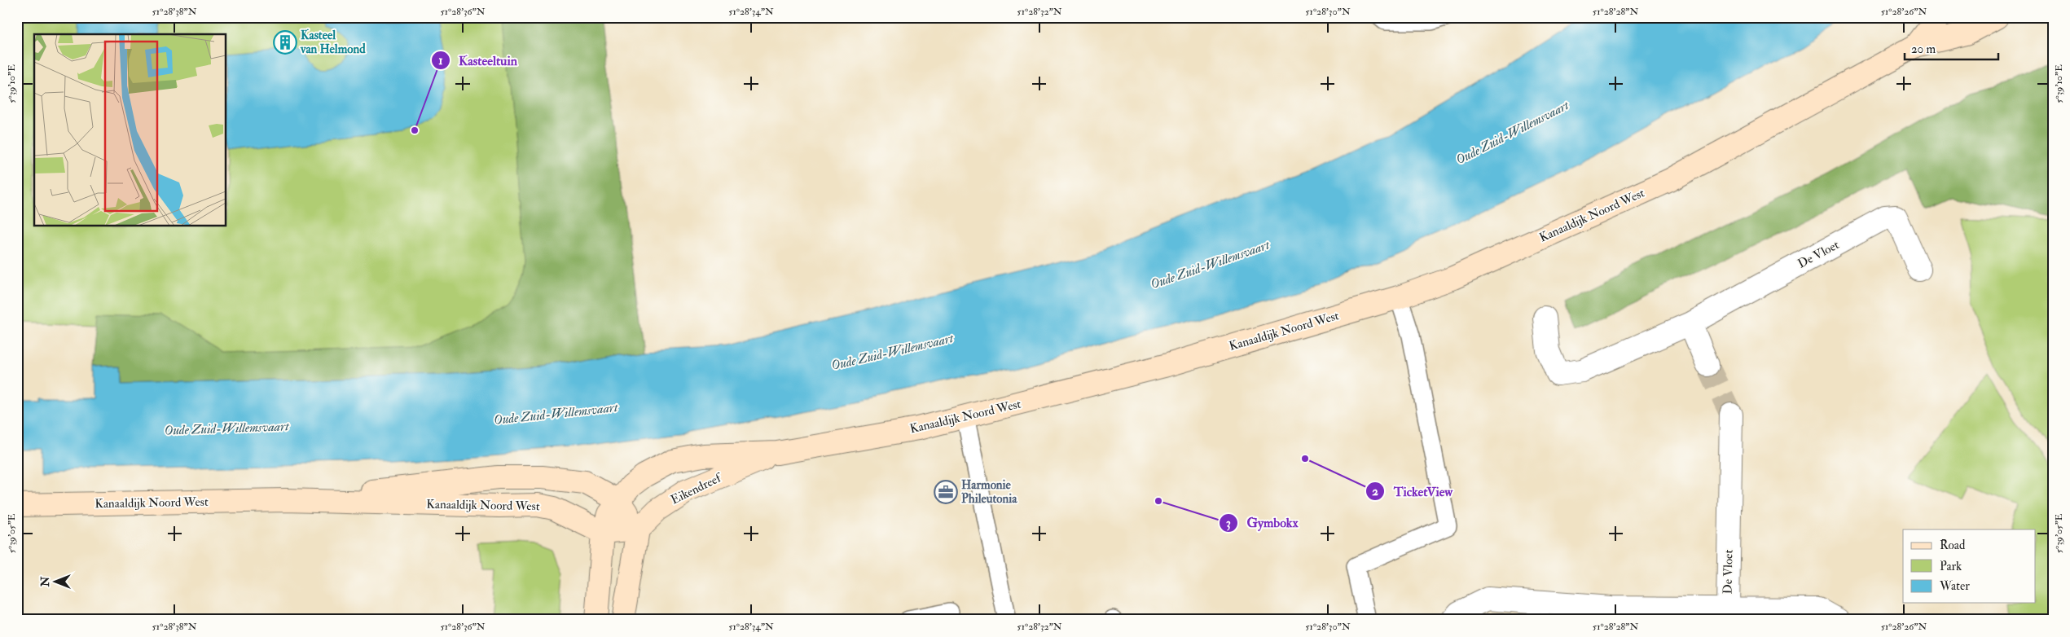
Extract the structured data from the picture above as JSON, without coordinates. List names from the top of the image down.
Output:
{
  "streets": {
    "street": ["Kanaaldijk Noord West", "De Vloet", "Eikendreef"]
  },
  "crossings": [
    ["Kanaaldijk Noord West", "Eikendreef"]
  ],
  "water": ["Oude Zuid-Willemsvaart"],
  "places": {
    "building": ["Kasteel van Helmond"],
    "other": ["Kasteeltuin", "TicketView", "Gymbokx"],
    "office": ["Harmonie Phileutonia"]
  },
  "legend": ["Road", "Park", "Water"],
  "scale_bar": "20 m",
  "north": "left",
  "coordinates": [
    "51°28'38\"N",
    "51°28'36\"N",
    "51°28'34\"N",
    "51°28'32\"N",
    "51°28'30\"N",
    "51°28'28\"N",
    "51°28'26\"N",
    "5°39'10\"E",
    "5°39'05\"E"
  ]
}
